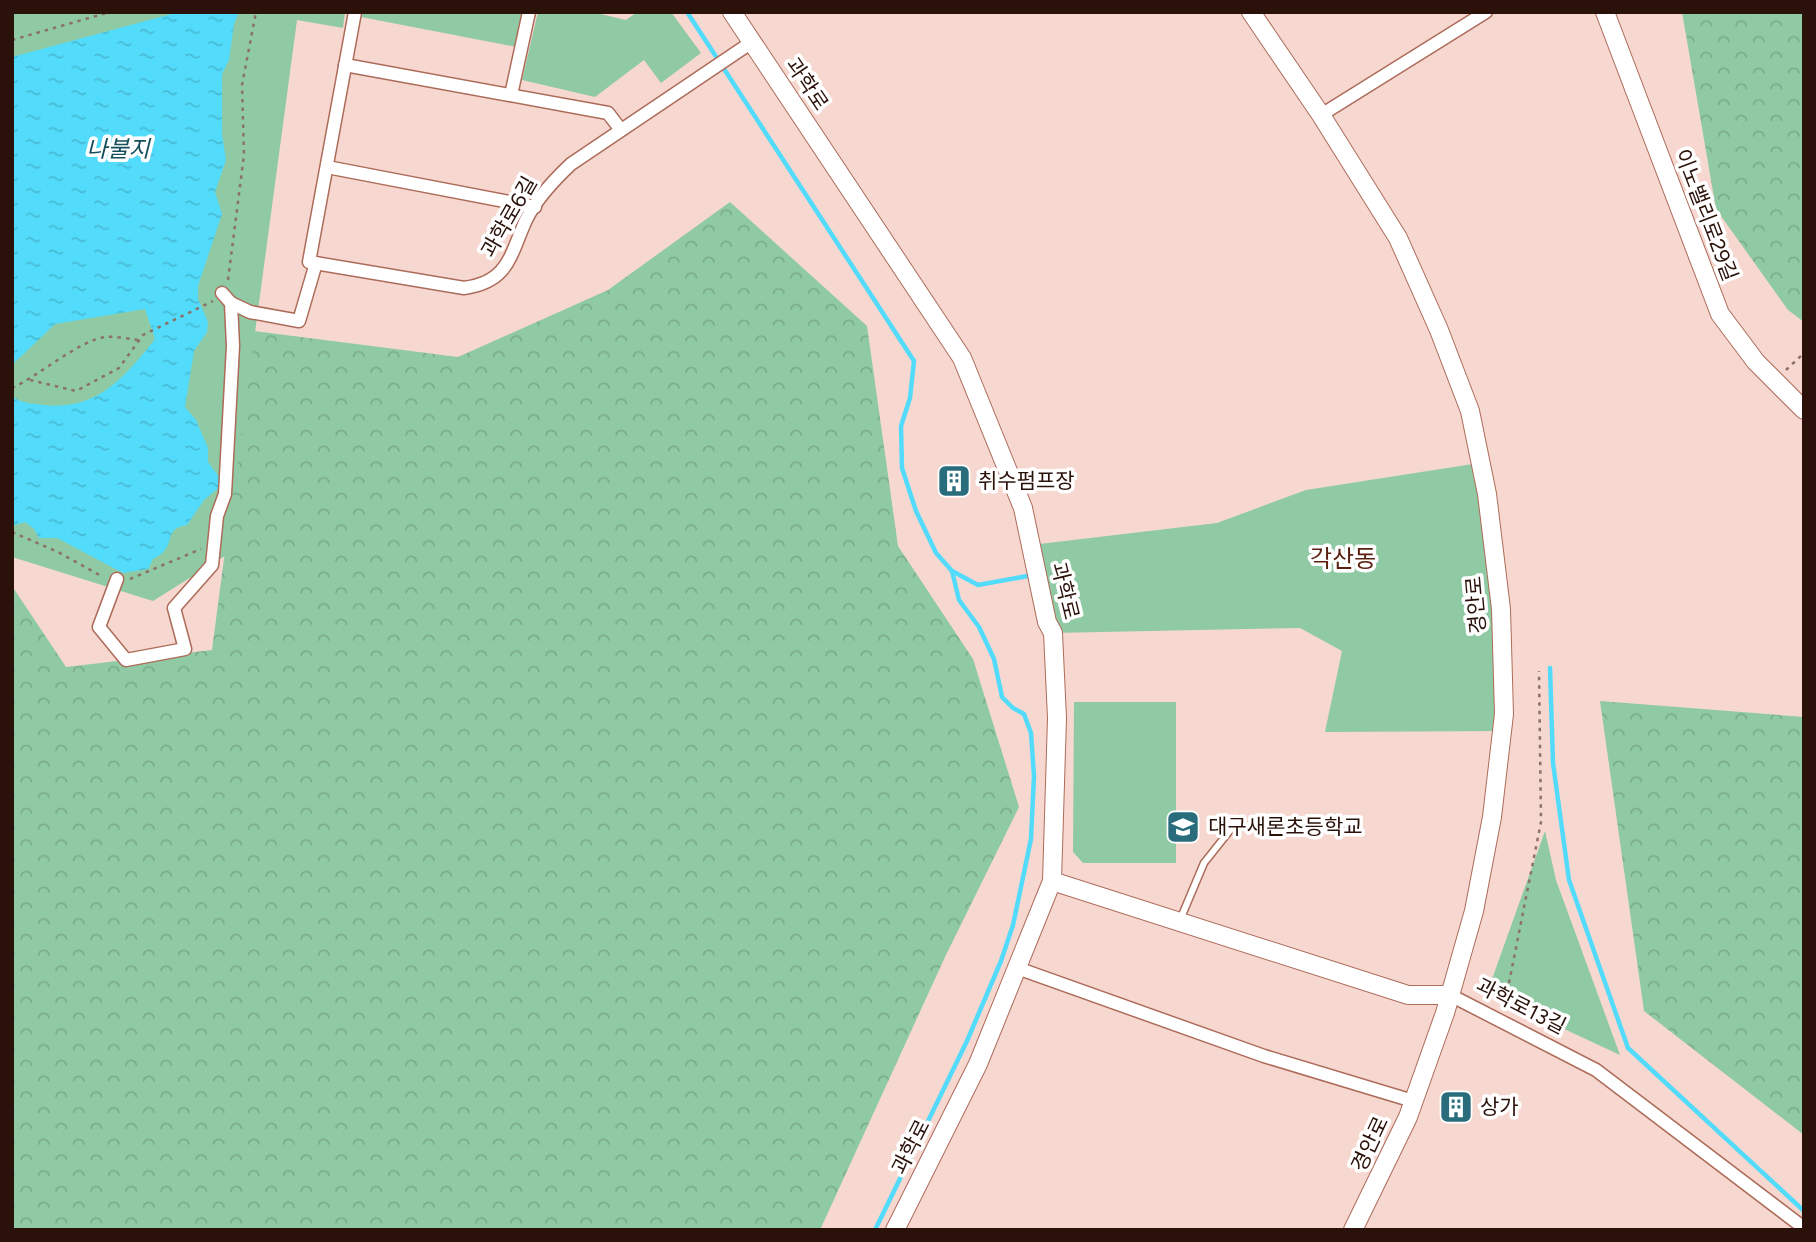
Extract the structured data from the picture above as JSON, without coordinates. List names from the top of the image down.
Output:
{
  "streets": {
    "street": [
      "과학로",
      "이노밸리로29길",
      "과학로6길",
      "경안로",
      "과학로13길"
    ]
  },
  "crossings": [
    ["과학로", "과학로6길"],
    ["과학로", "과학로13길"],
    ["경안로", "과학로13길"]
  ],
  "districts": ["각산동"],
  "water": ["나불지"],
  "places": {
    "building": ["취수펌프장", "상가"],
    "school or university": ["대구새론초등학교"]
  }
}
